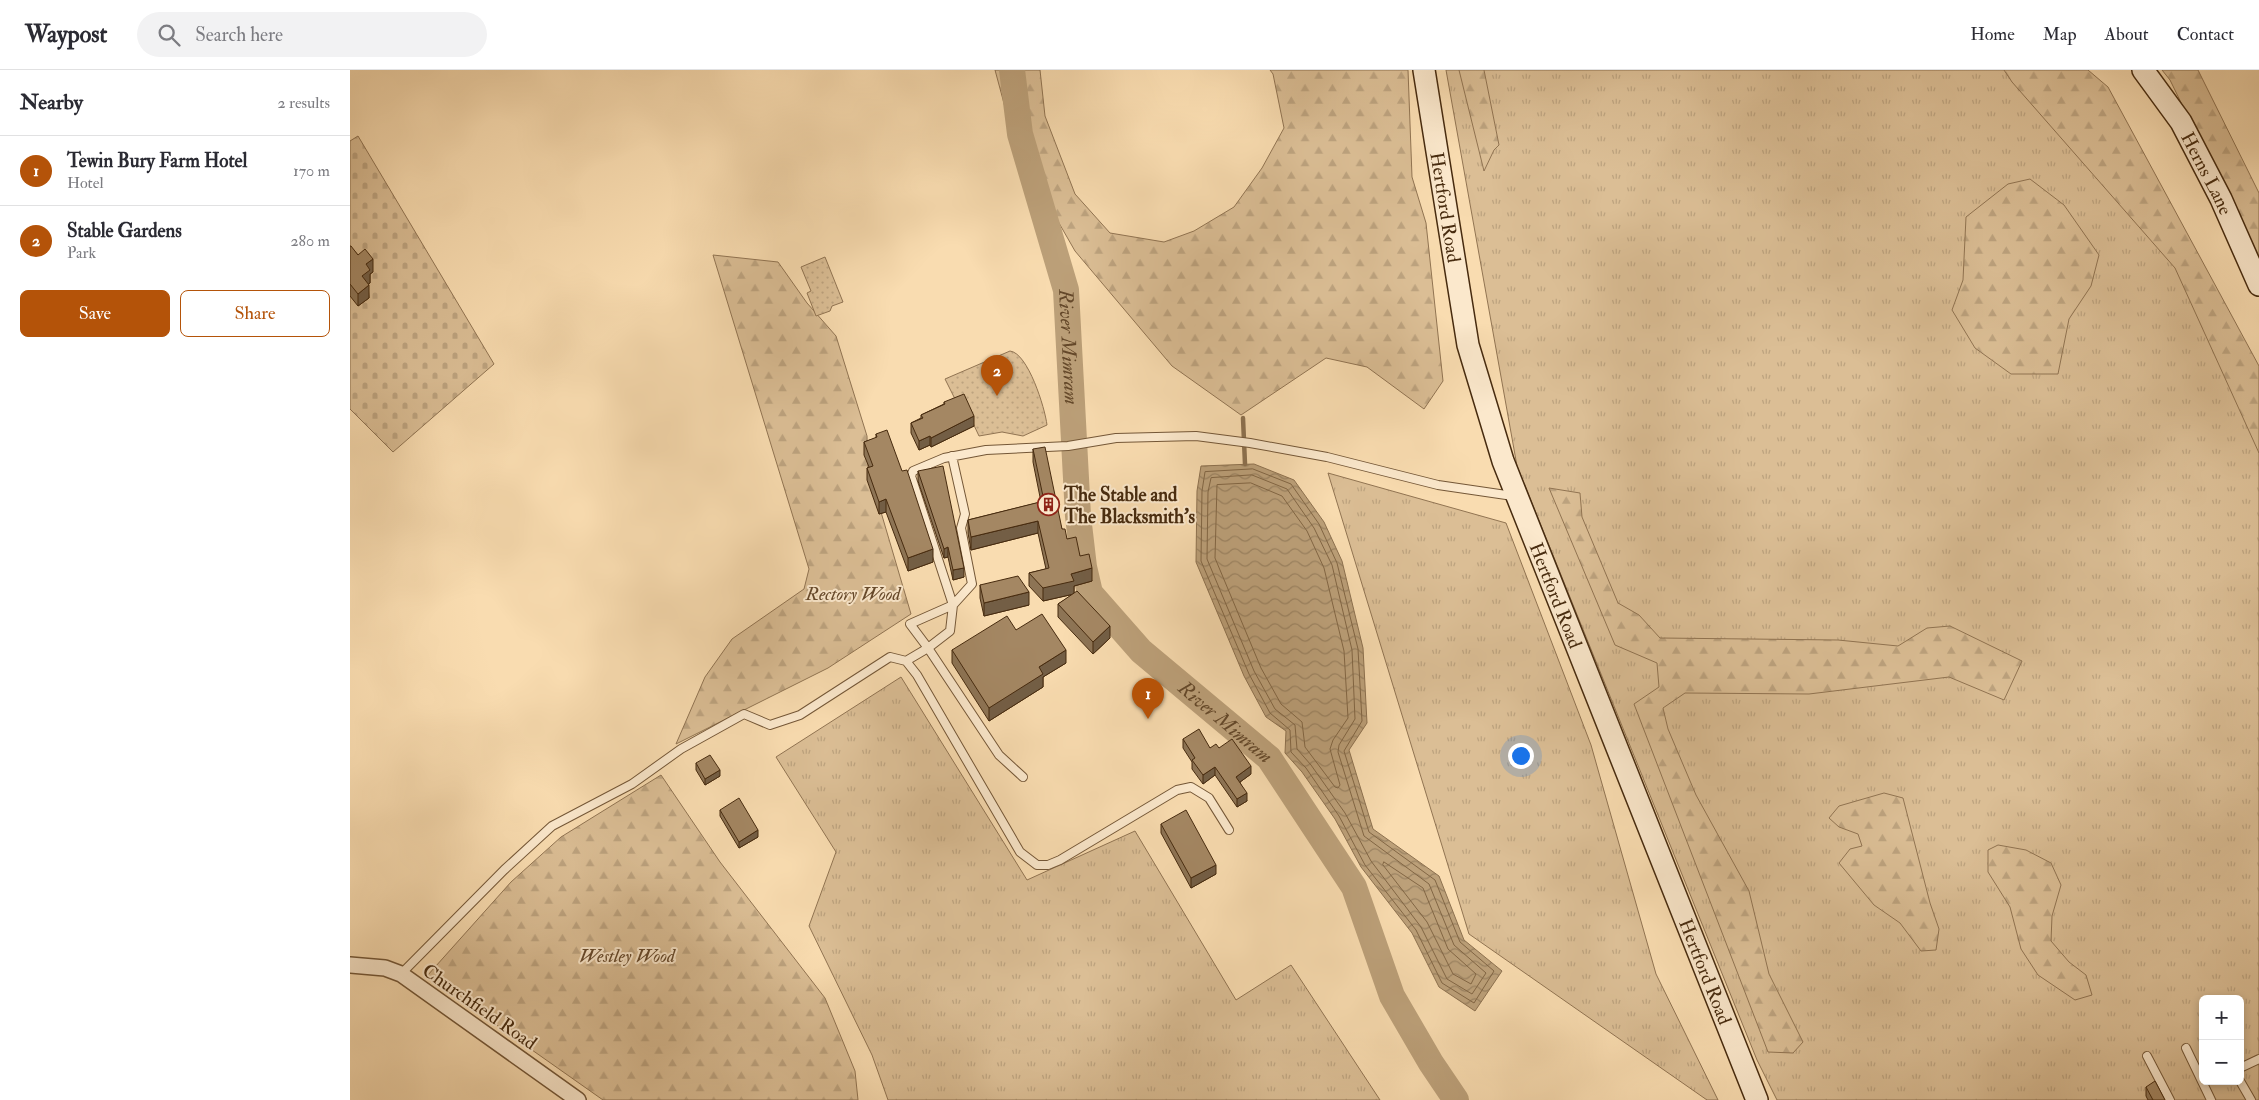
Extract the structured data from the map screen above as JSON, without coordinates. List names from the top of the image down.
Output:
{
  "streets": {
    "main road": ["Herns Lane", "Hertford Road"],
    "street": ["Churchfield Road"]
  },
  "water": ["River Mimram"],
  "parks": ["Rectory Wood", "Westley Wood"],
  "places": {
    "building": ["The Stable and The Blacksmith's"]
  },
  "page": {
    "header": "Waypost",
    "search": "Search here",
    "nav": [
      "Home",
      "Map",
      "About",
      "Contact"
    ],
    "heading": ["Nearby", "2 results"],
    "list": [
      {
        "mark": "1",
        "name": "Tewin Bury Farm Hotel",
        "note": "Hotel",
        "value": "170 m"
      },
      {
        "mark": "2",
        "name": "Stable Gardens",
        "note": "Park",
        "value": "280 m"
      }
    ],
    "buttons": ["Save", "Share"],
    "pins": ["2", "1"],
    "map_buttons": ["+", "−"]
  }
}
